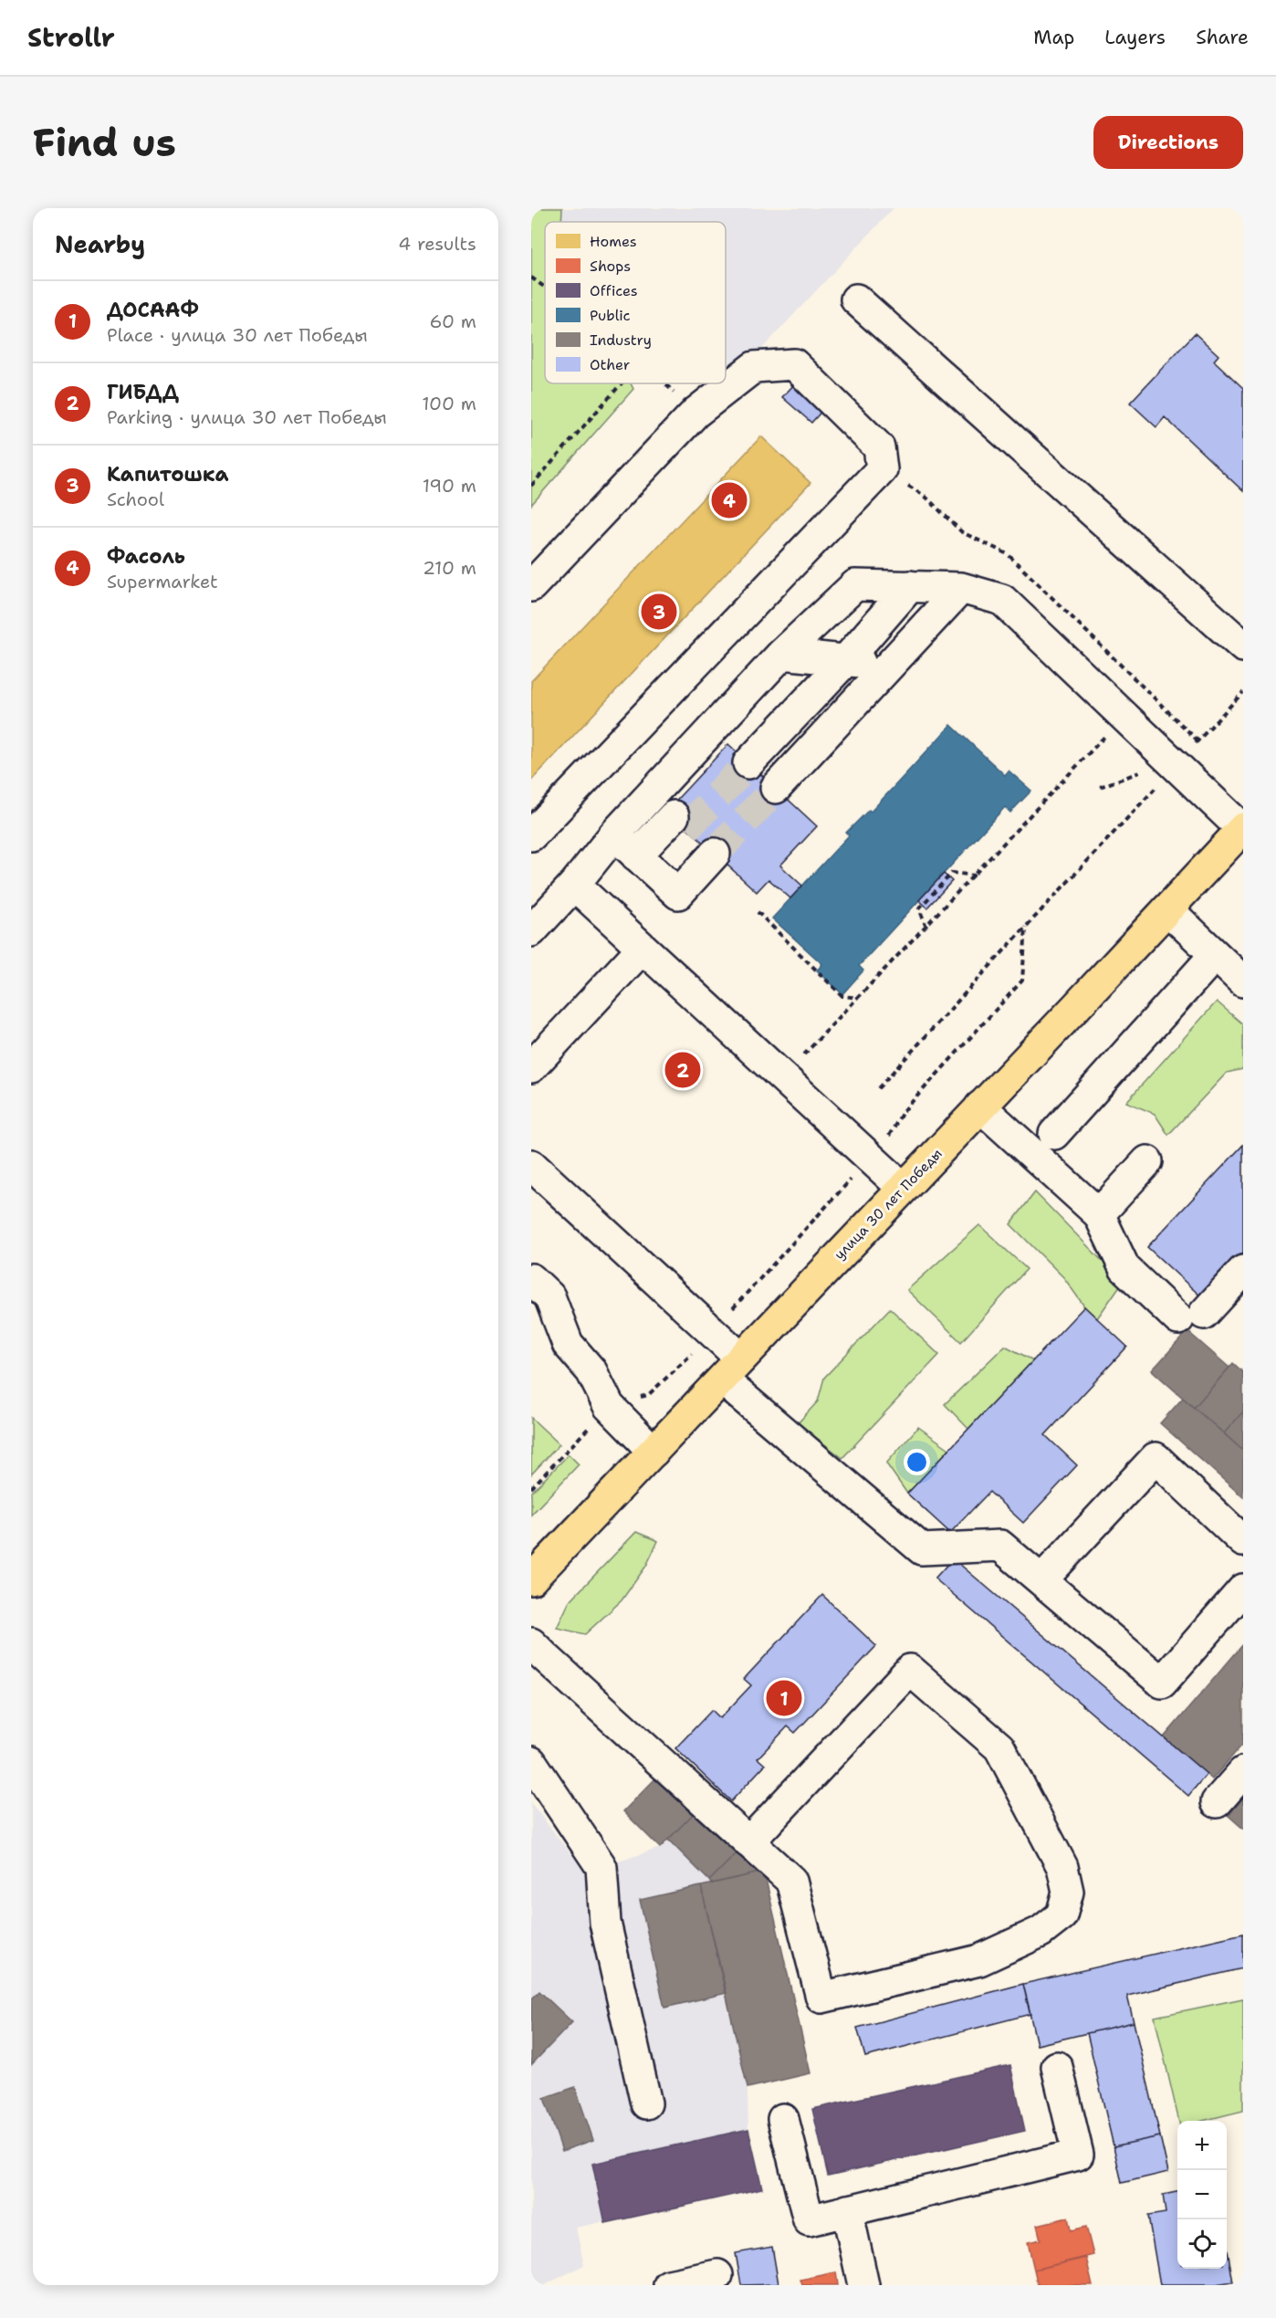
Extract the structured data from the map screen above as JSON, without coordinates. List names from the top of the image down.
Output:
{
  "streets": {
    "main road": ["улица 30 лет Победы"]
  },
  "legend": [
    "Homes",
    "Shops",
    "Offices",
    "Public",
    "Industry",
    "Other"
  ],
  "page": {
    "header": "Strollr",
    "nav": ["Map", "Layers", "Share"],
    "buttons": "Directions",
    "title": "Find us",
    "heading": ["Nearby", "4 results"],
    "list": [
      {
        "mark": "1",
        "name": "ДОСААФ",
        "note": "Place · улица 30 лет Победы",
        "value": "60 m"
      },
      {
        "mark": "2",
        "name": "ГИБДД",
        "note": "Parking · улица 30 лет Победы",
        "value": "100 m"
      },
      {
        "mark": "3",
        "name": "Капитошка",
        "note": "School",
        "value": "190 m"
      },
      {
        "mark": "4",
        "name": "Фасоль",
        "note": "Supermarket",
        "value": "210 m"
      }
    ],
    "pins": [
      "4",
      "3",
      "2",
      "1"
    ],
    "map_buttons": ["+", "−"]
  }
}
